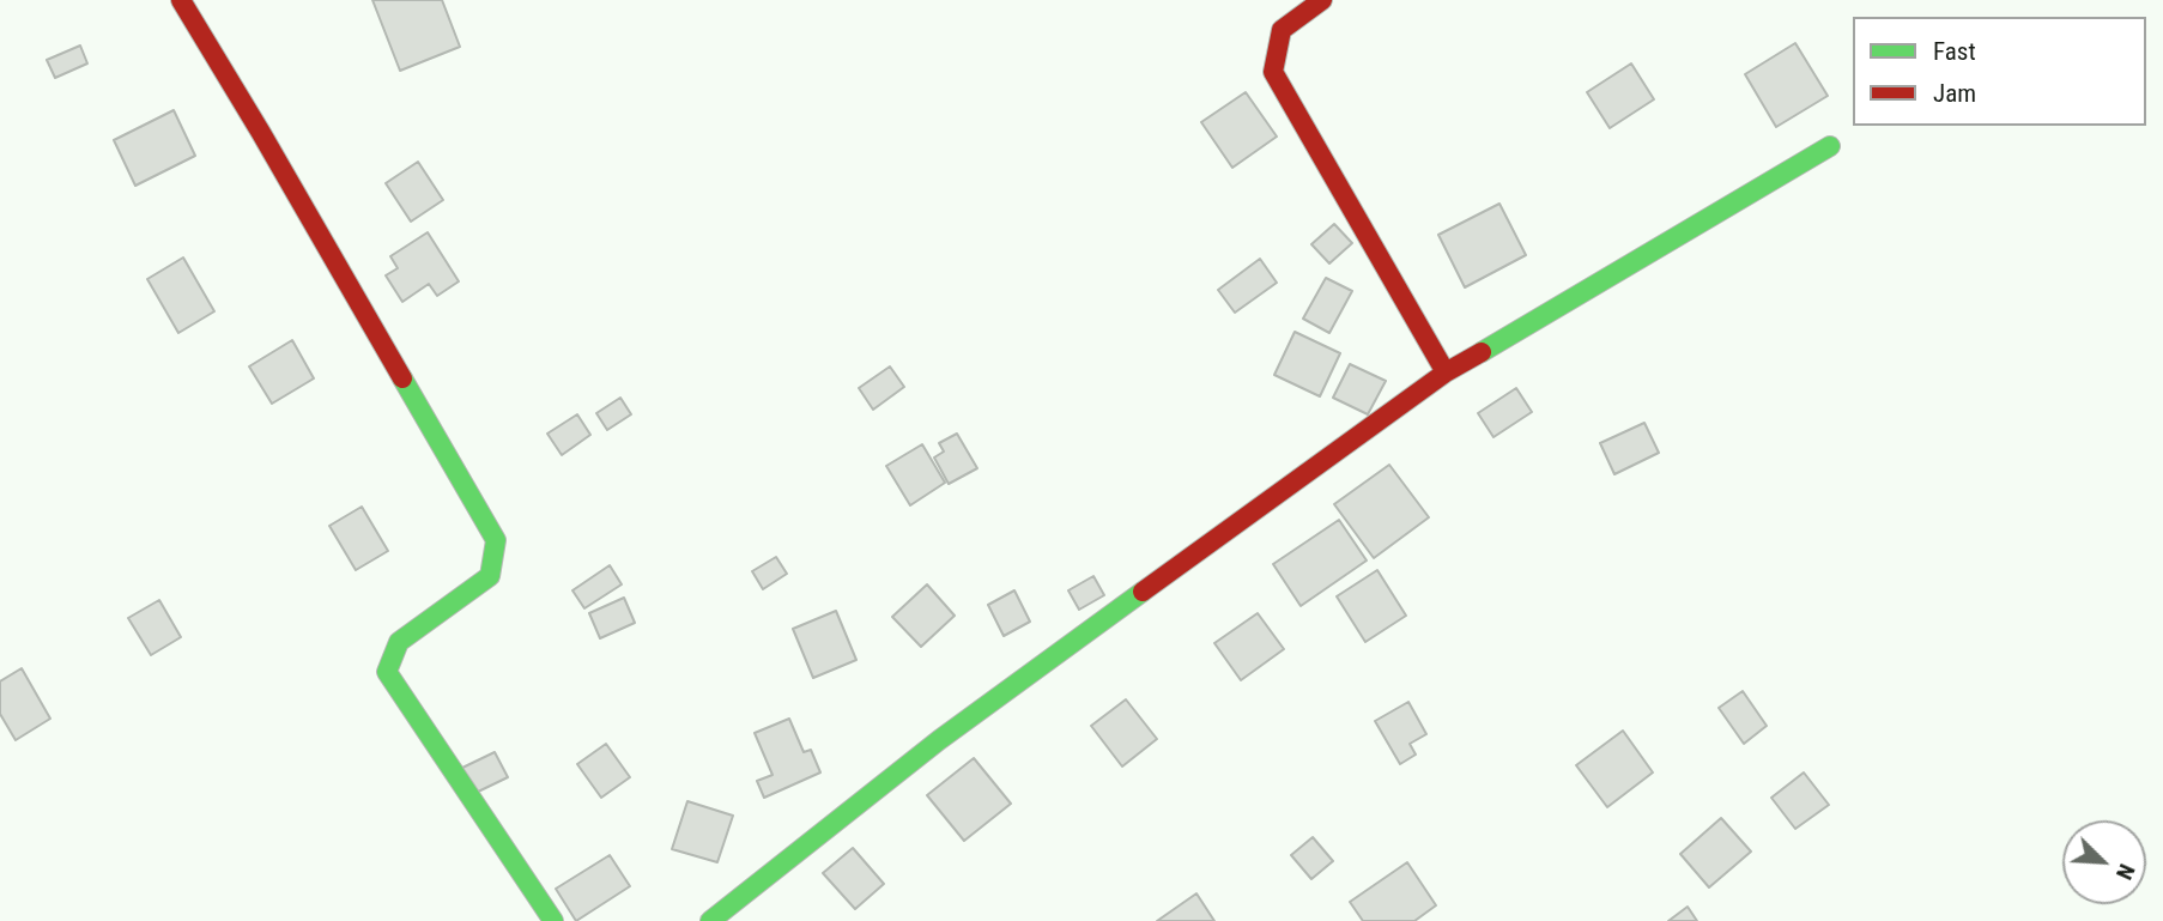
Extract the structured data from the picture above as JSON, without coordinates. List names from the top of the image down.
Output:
{
  "legend": ["Fast", "Jam"],
  "north": "bottom right"
}
